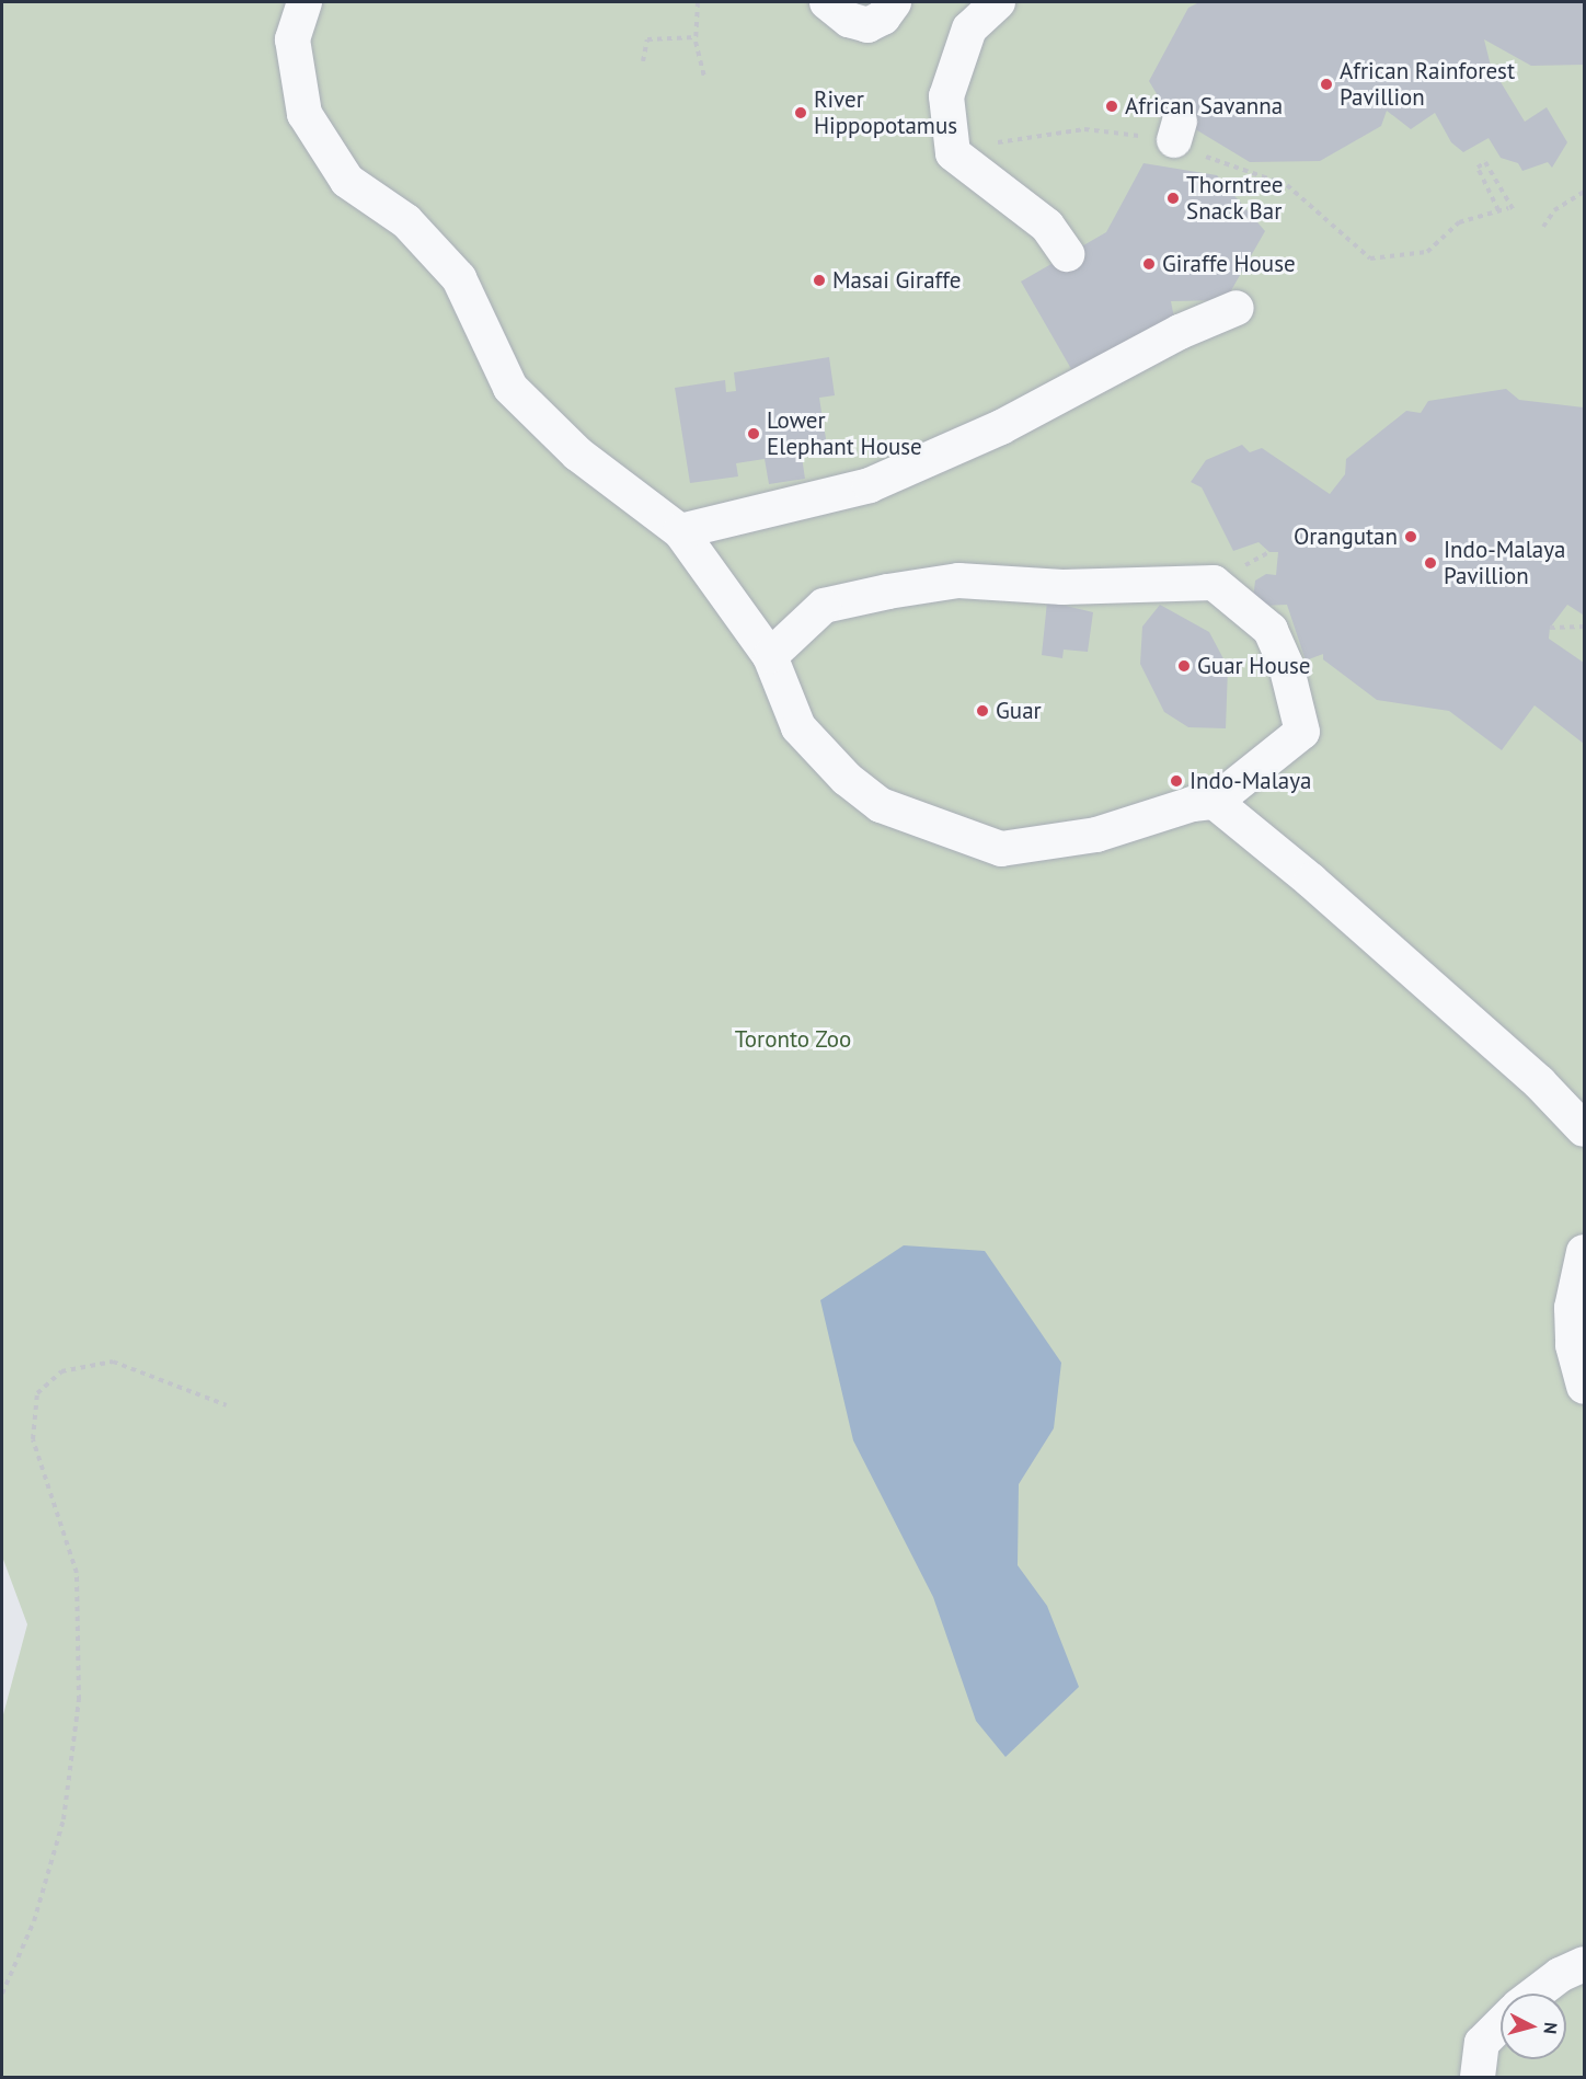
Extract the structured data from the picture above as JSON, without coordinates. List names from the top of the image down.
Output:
{
  "parks": ["Toronto Zoo"],
  "places": [
    "African Rainforest Pavillion",
    "African Savanna",
    "River Hippopotamus",
    "Thorntree Snack Bar",
    "Giraffe House",
    "Masai Giraffe",
    "Lower Elephant House",
    "Orangutan",
    "Indo-Malaya Pavillion",
    "Guar House",
    "Guar",
    "Indo-Malaya"
  ],
  "north": "right"
}
